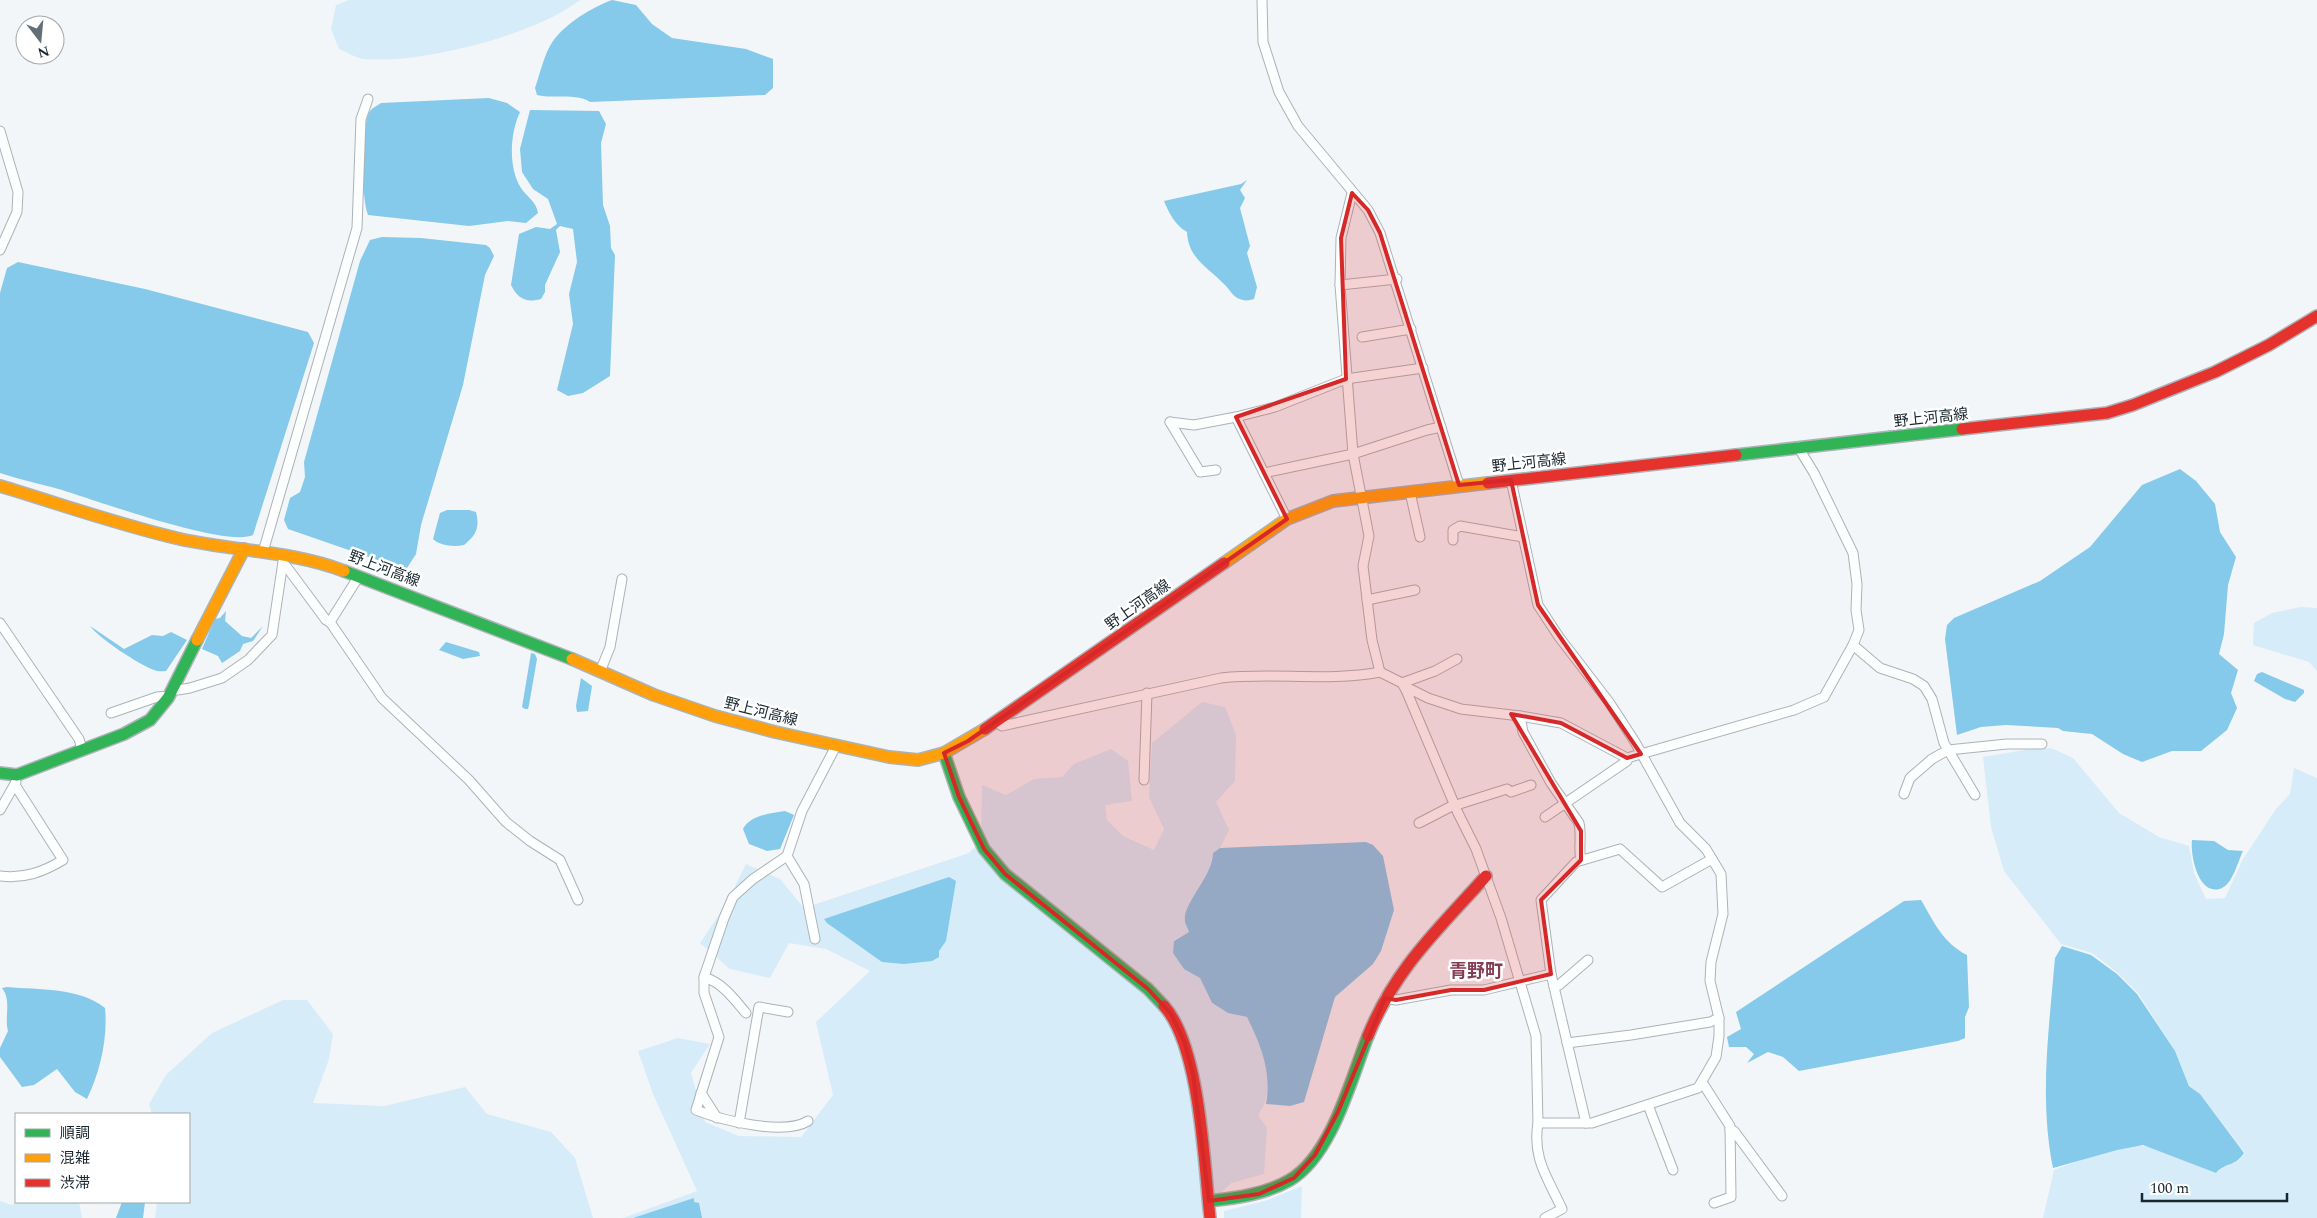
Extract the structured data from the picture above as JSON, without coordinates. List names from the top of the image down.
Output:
{
  "streets": {
    "main road": ["野上河高線"]
  },
  "districts": ["青野町"],
  "legend": ["順調", "混雑", "渋滞"],
  "scale_bar": "100 m",
  "north": "bottom"
}
